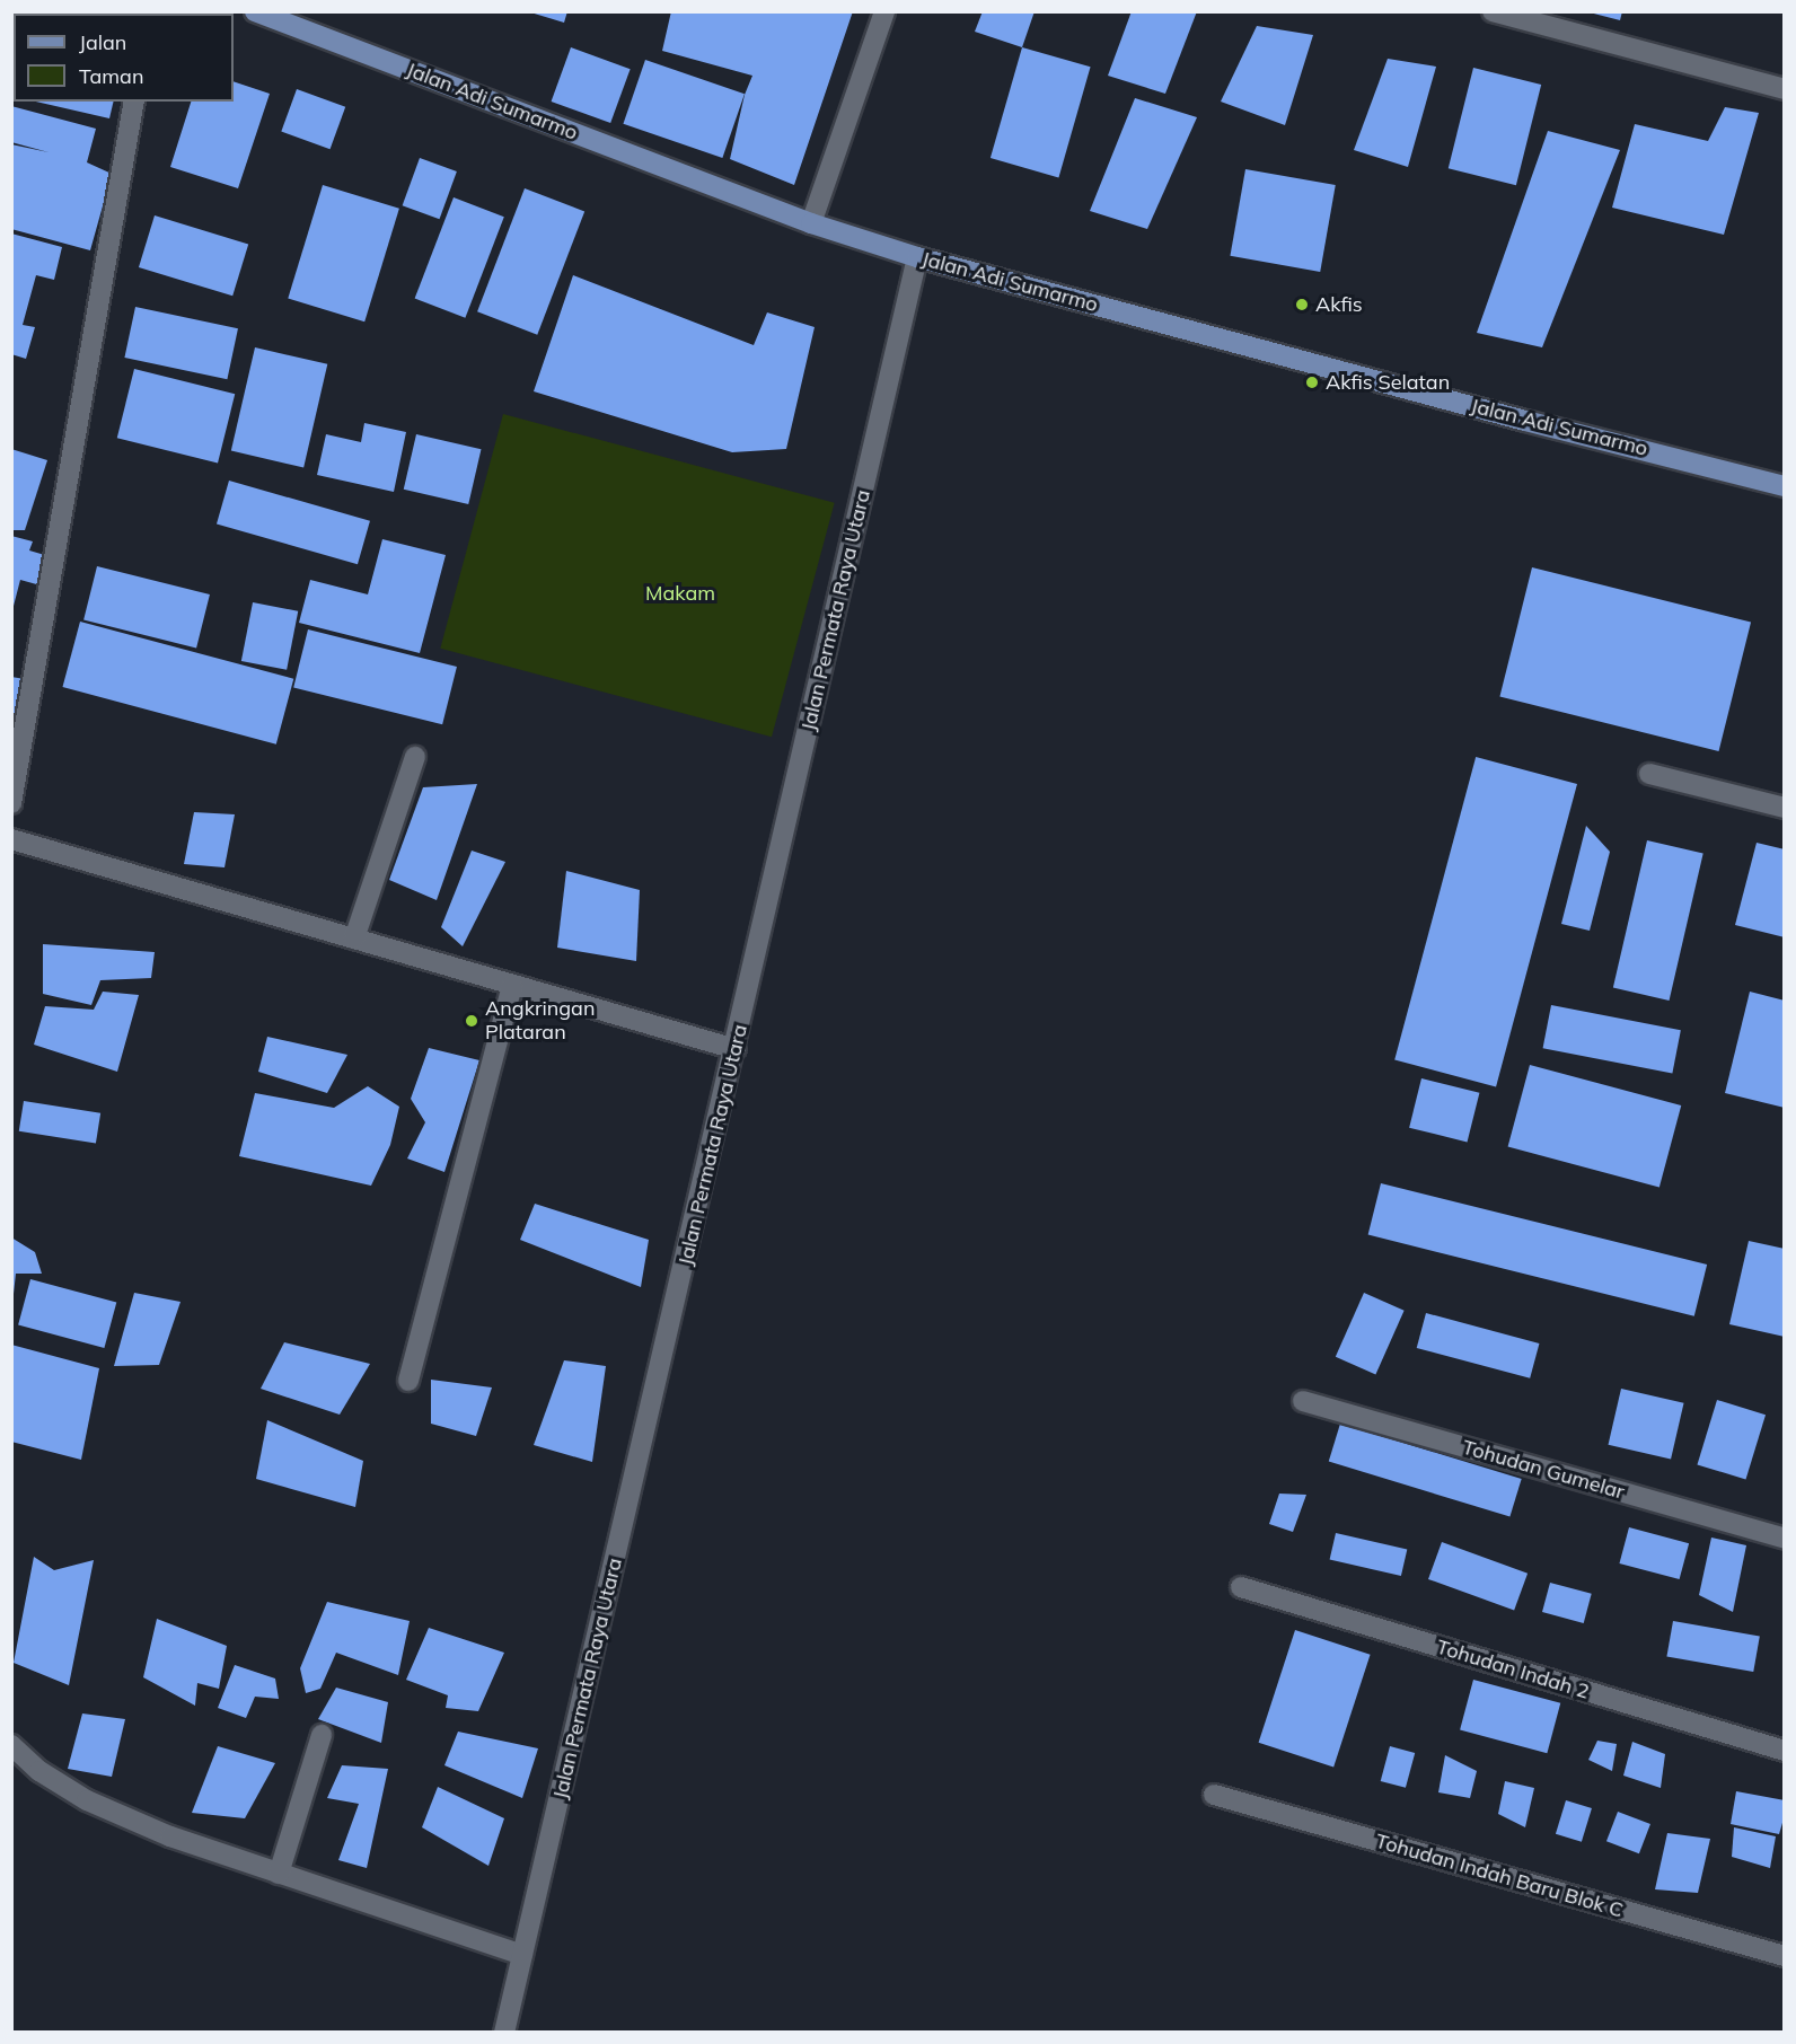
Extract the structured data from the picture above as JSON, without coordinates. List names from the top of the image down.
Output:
{
  "streets": {
    "main road": ["Jalan Adi Sumarmo"],
    "street": [
      "Jalan Permata Raya Utara",
      "Tohudan Gumelar",
      "Tohudan Indah 2",
      "Tohudan Indah Baru Blok C"
    ]
  },
  "crossings": [
    ["Jalan Adi Sumarmo", "Jalan Permata Raya Utara"]
  ],
  "parks": ["Makam"],
  "places": ["Akfis", "Akfis Selatan", "Angkringan Plataran"],
  "legend": ["Jalan", "Taman"]
}
